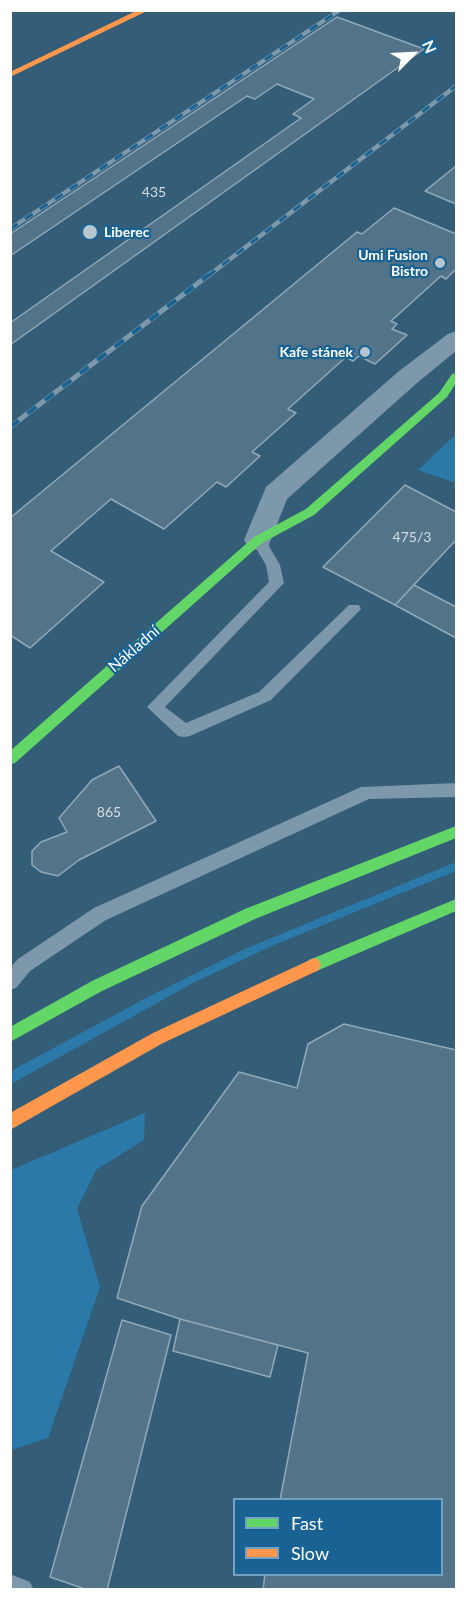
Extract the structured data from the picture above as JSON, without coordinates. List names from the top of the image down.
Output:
{
  "streets": {
    "main road": ["Nákladní"]
  },
  "places": ["Liberec", "Umi Fusion Bistro", "Kafe stánek"],
  "house_numbers": ["435", "475/3", "865"],
  "legend": ["Fast", "Slow"],
  "north": "top right"
}
